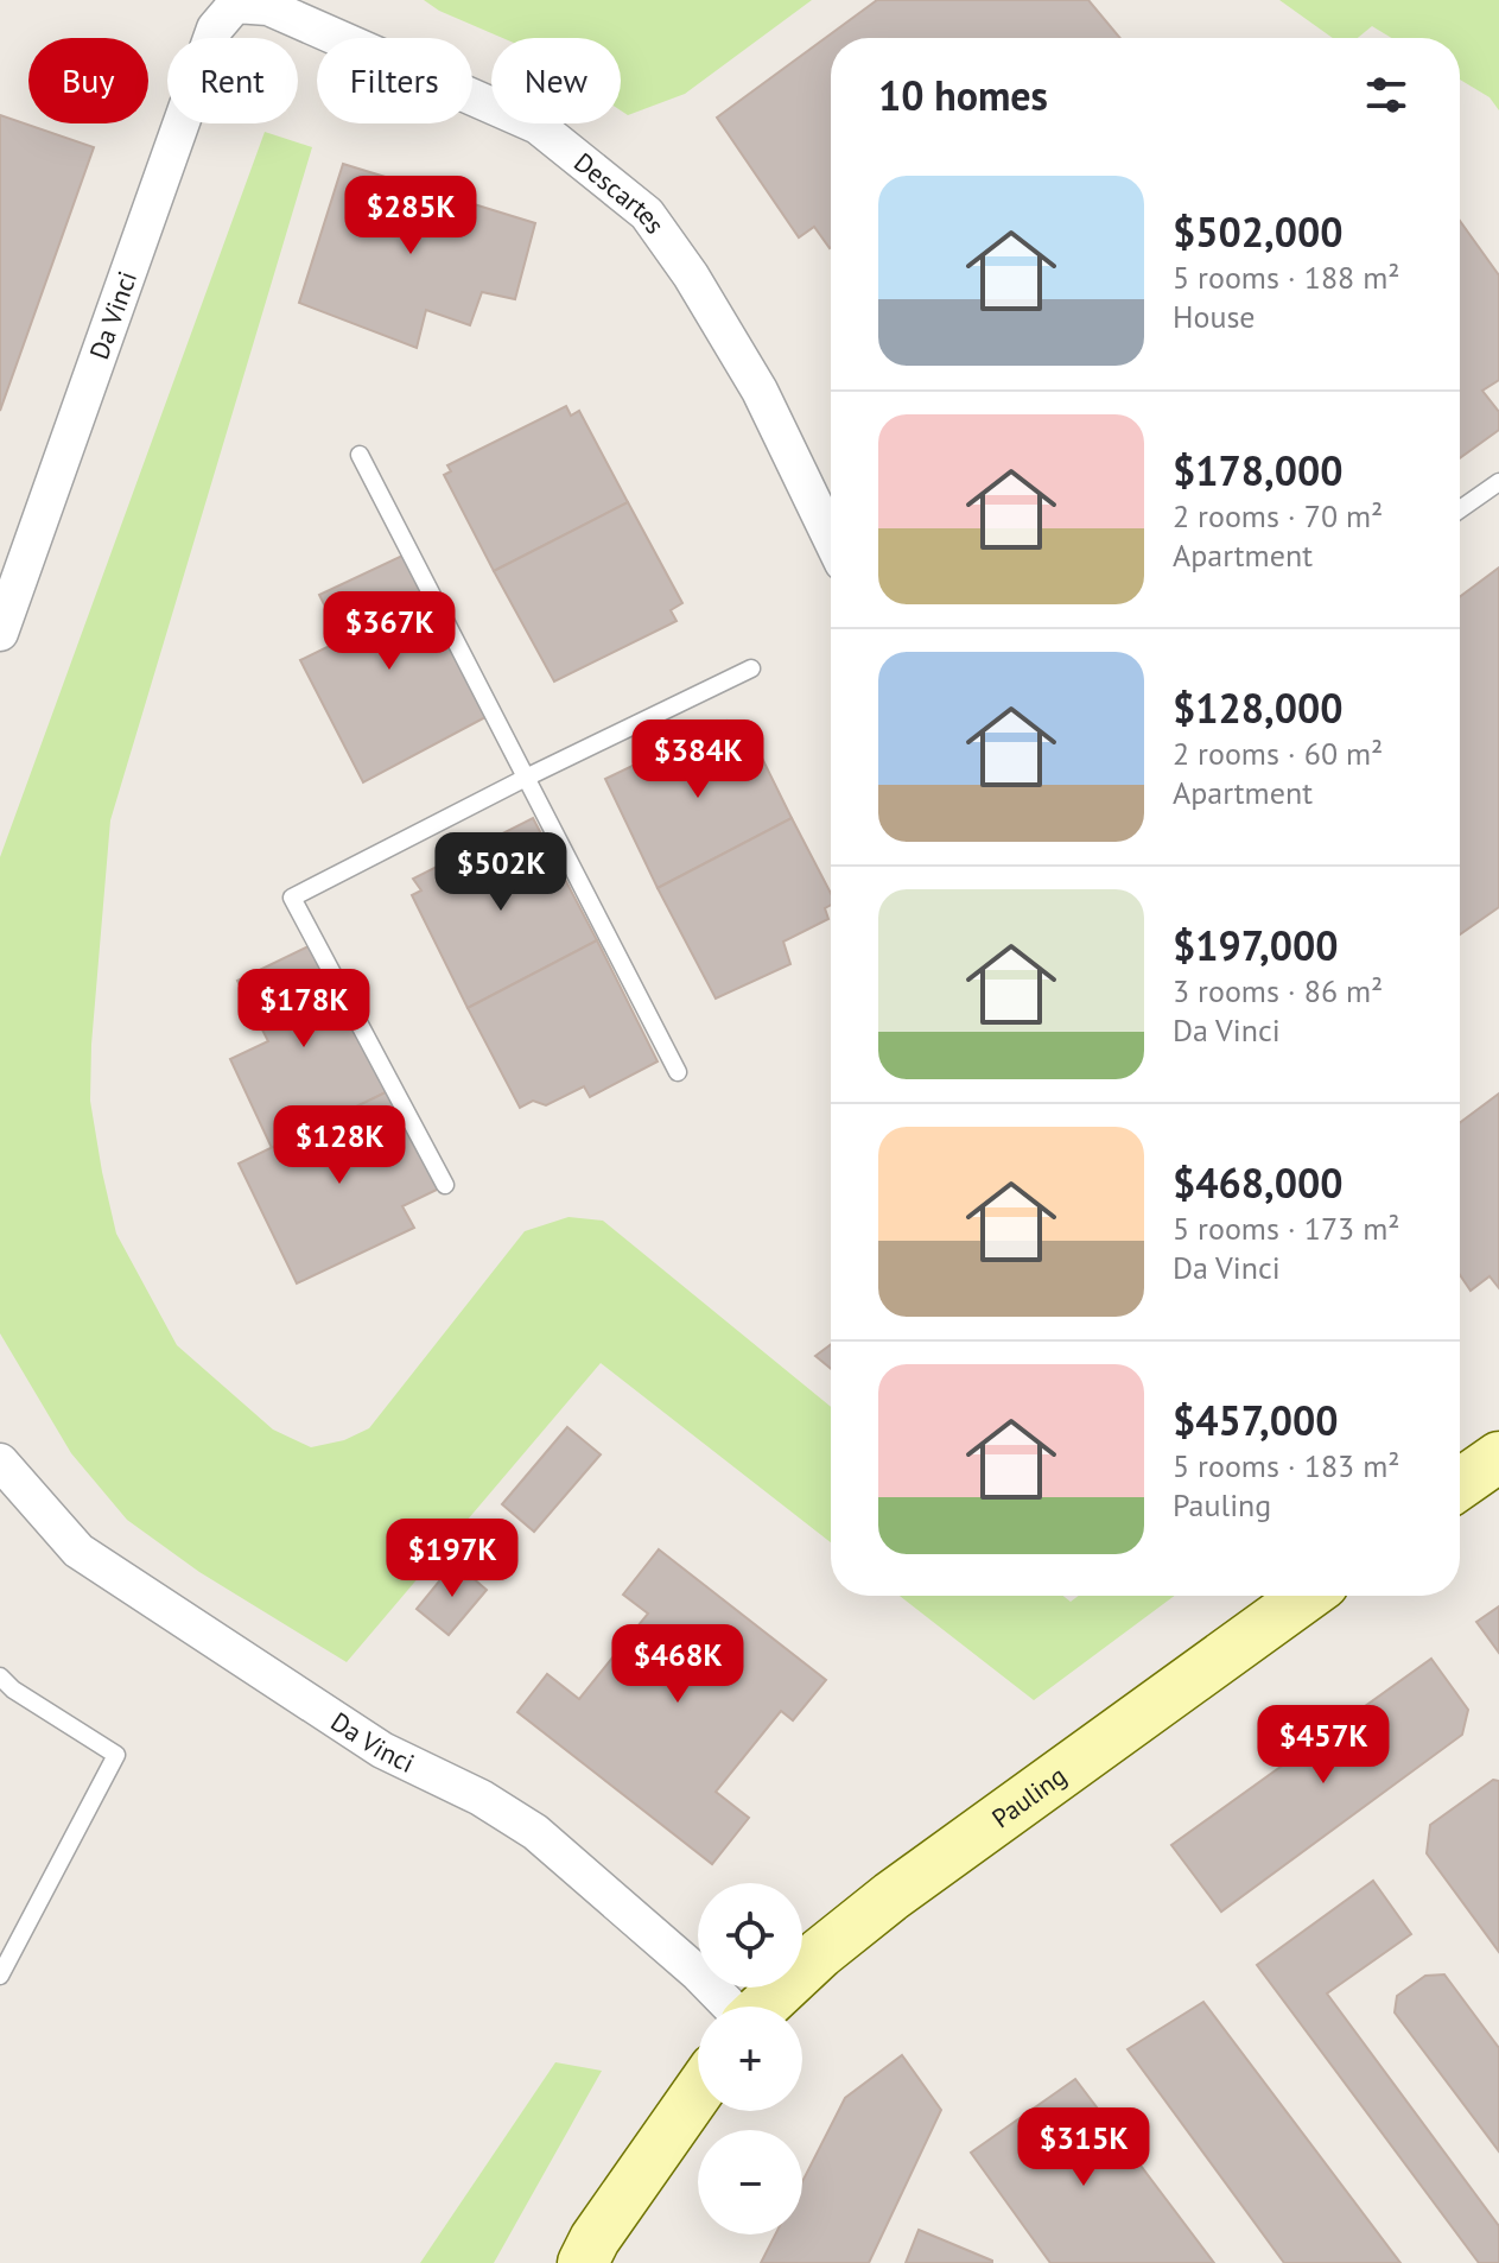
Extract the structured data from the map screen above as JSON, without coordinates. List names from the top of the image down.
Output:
{
  "streets": {
    "street": ["Descartes", "Da Vinci", "Pauling"]
  },
  "crossings": [
    ["Descartes", "Da Vinci"]
  ],
  "page": {
    "chip": [
      "Buy",
      "Rent",
      "Filters",
      "New"
    ],
    "heading": "10 homes",
    "list": [
      {
        "name": "$502,000",
        "note": "5 rooms · 188 m² · House"
      },
      {
        "name": "$178,000",
        "note": "2 rooms · 70 m² · Apartment"
      },
      {
        "name": "$128,000",
        "note": "2 rooms · 60 m² · Apartment"
      },
      {
        "name": "$197,000",
        "note": "3 rooms · 86 m² · Da Vinci"
      },
      {
        "name": "$468,000",
        "note": "5 rooms · 173 m² · Da Vinci"
      },
      {
        "name": "$457,000",
        "note": "5 rooms · 183 m² · Pauling"
      }
    ],
    "price": [
      "$285K",
      "$367K",
      "$384K",
      "$502K",
      "$178K",
      "$128K",
      "$197K",
      "$468K",
      "$457K",
      "$315K"
    ],
    "map_buttons": ["+", "−"]
  }
}
